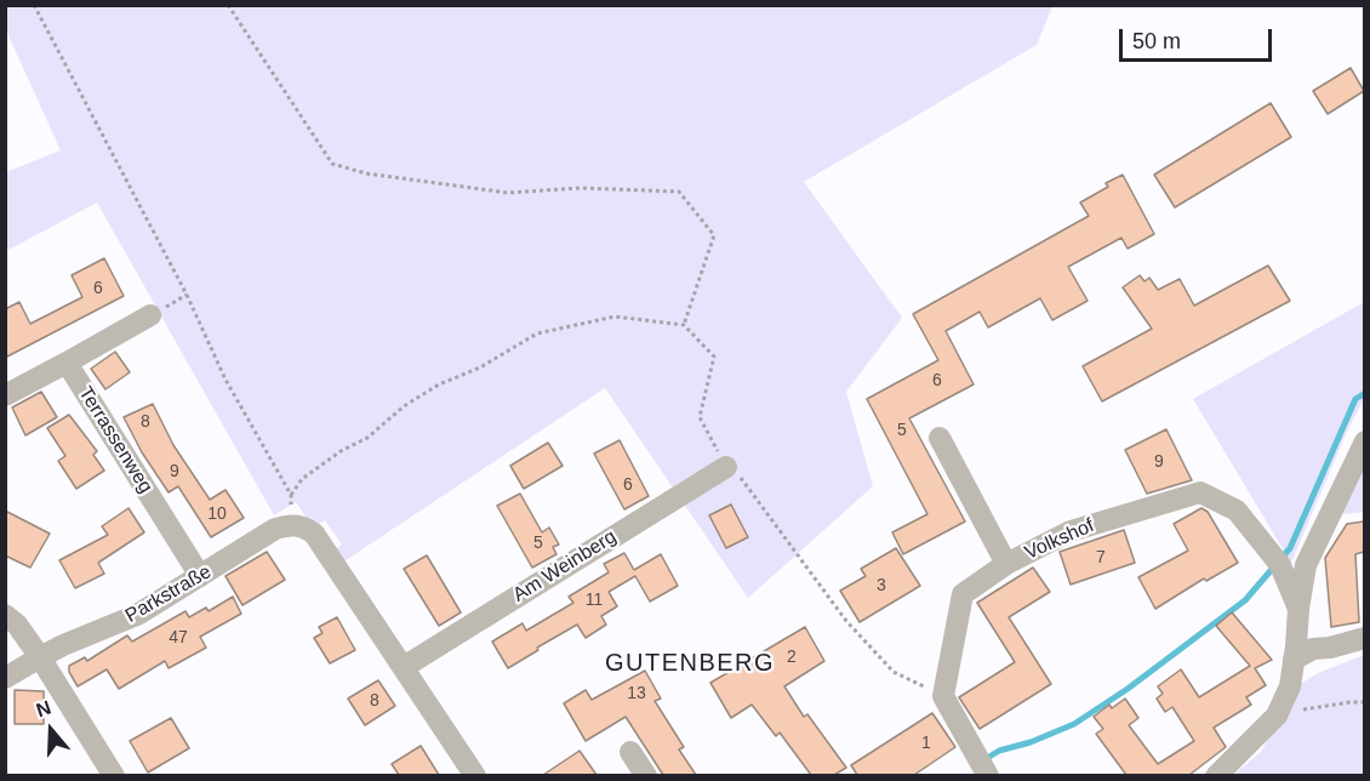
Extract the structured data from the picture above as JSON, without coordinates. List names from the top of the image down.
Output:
{
  "streets": {
    "street": [
      "Terrassenweg",
      "Volkshof",
      "Am Weinberg",
      "Parkstraße"
    ]
  },
  "crossings": [
    ["Terrassenweg", "Parkstraße"]
  ],
  "districts": ["GUTENBERG"],
  "house_numbers": [
    "6",
    "6",
    "8",
    "5",
    "9",
    "9",
    "6",
    "10",
    "5",
    "7",
    "3",
    "11",
    "47",
    "2",
    "13",
    "8",
    "1"
  ],
  "scale_bar": "50 m",
  "north": "top"
}
